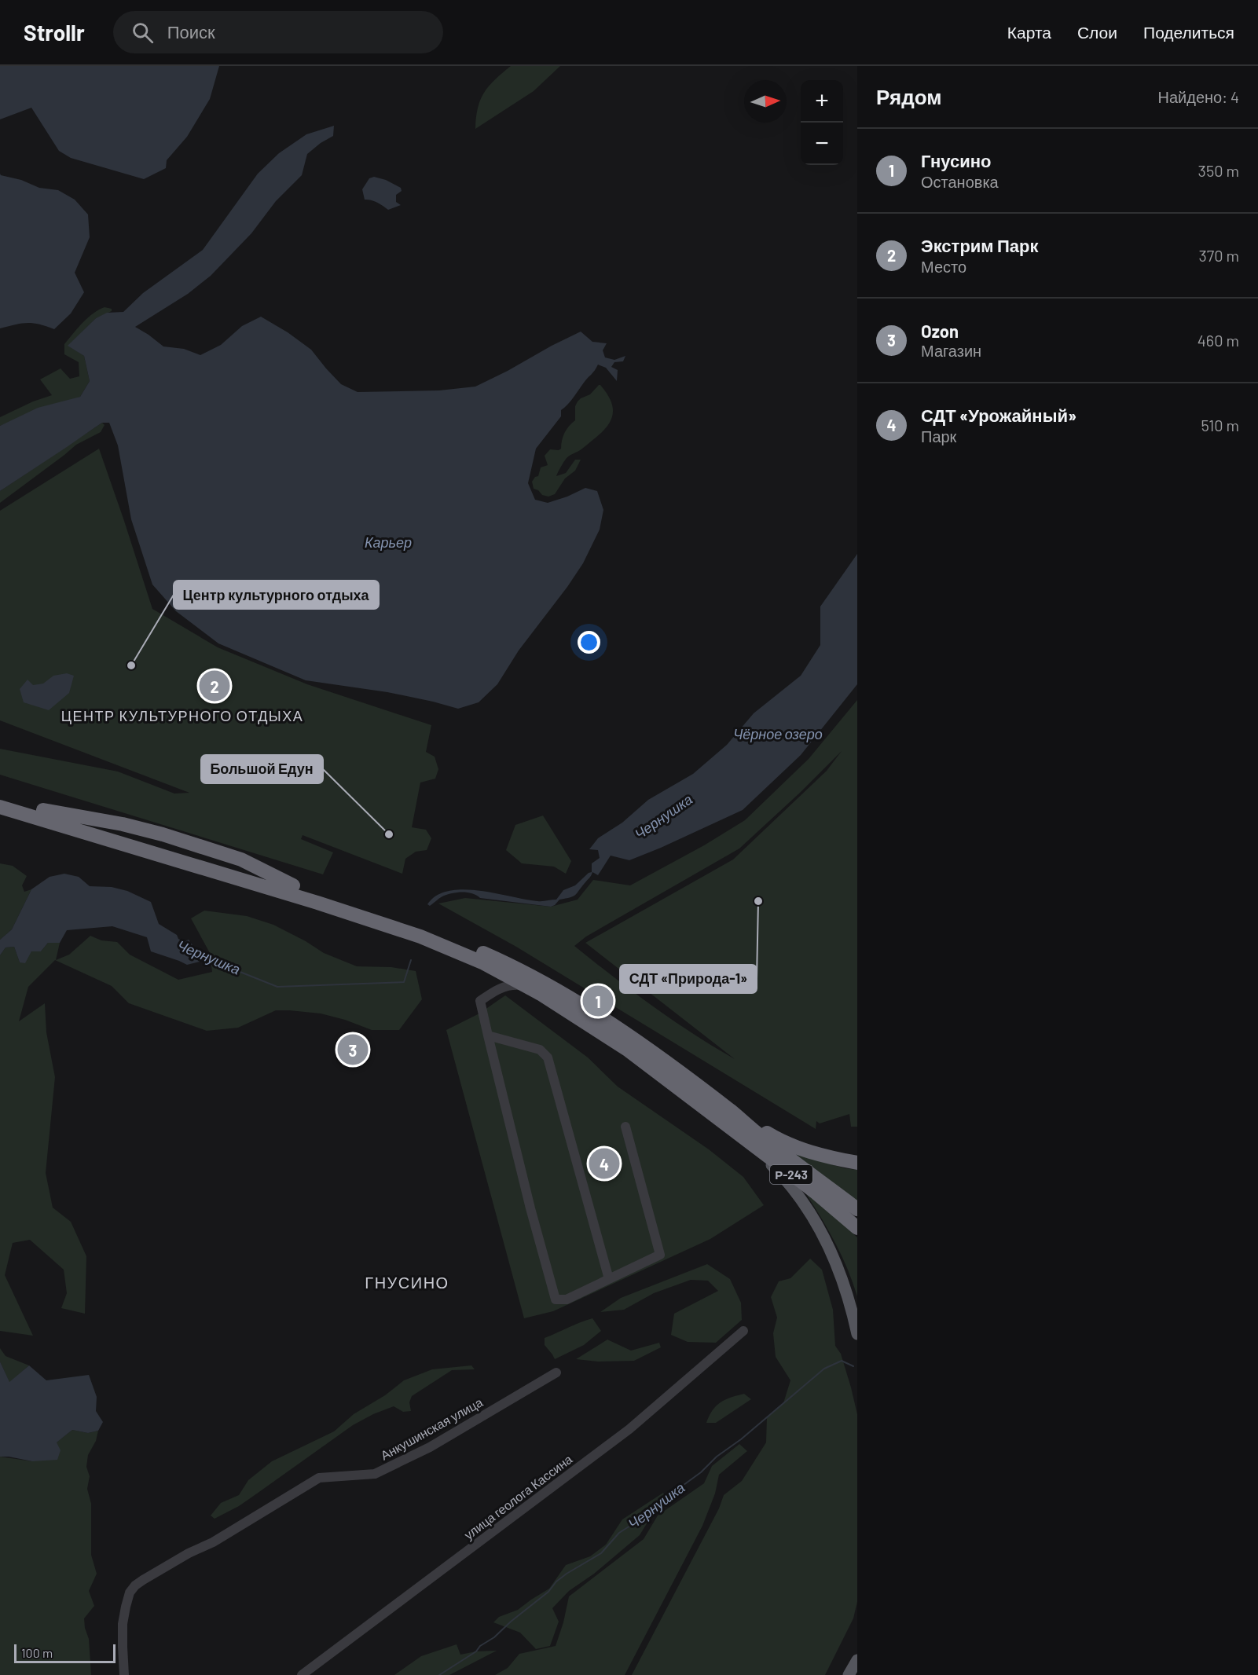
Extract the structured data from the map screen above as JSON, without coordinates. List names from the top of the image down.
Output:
{
  "streets": {
    "highway": ["Р-243"],
    "street": ["Анкушинская улица", "улица геолога Кассина"]
  },
  "districts": ["ЦЕНТР КУЛЬТУРНОГО ОТДЫХА", "ГНУСИНО"],
  "water": ["Карьер", "Чёрное озеро", "Чернушка"],
  "places": ["Центр культурного отдыха", "Большой Едун", "СДТ «Природа-1»"],
  "scale_bar": "100 m",
  "north": "right",
  "page": {
    "header": "Strollr",
    "search": "Поиск",
    "nav": ["Карта", "Слои", "Поделиться"],
    "heading": ["Рядом", "Найдено: 4"],
    "map_buttons": ["+", "−"],
    "list": [
      {
        "mark": "1",
        "name": "Гнусино",
        "note": "Остановка",
        "value": "350 m"
      },
      {
        "mark": "2",
        "name": "Экстрим Парк",
        "note": "Место",
        "value": "370 m"
      },
      {
        "mark": "3",
        "name": "Ozon",
        "note": "Магазин",
        "value": "460 m"
      },
      {
        "mark": "4",
        "name": "СДТ «Урожайный»",
        "note": "Парк",
        "value": "510 m"
      }
    ],
    "pins": [
      "2",
      "1",
      "3",
      "4"
    ],
    "scale": "100 m"
  }
}
